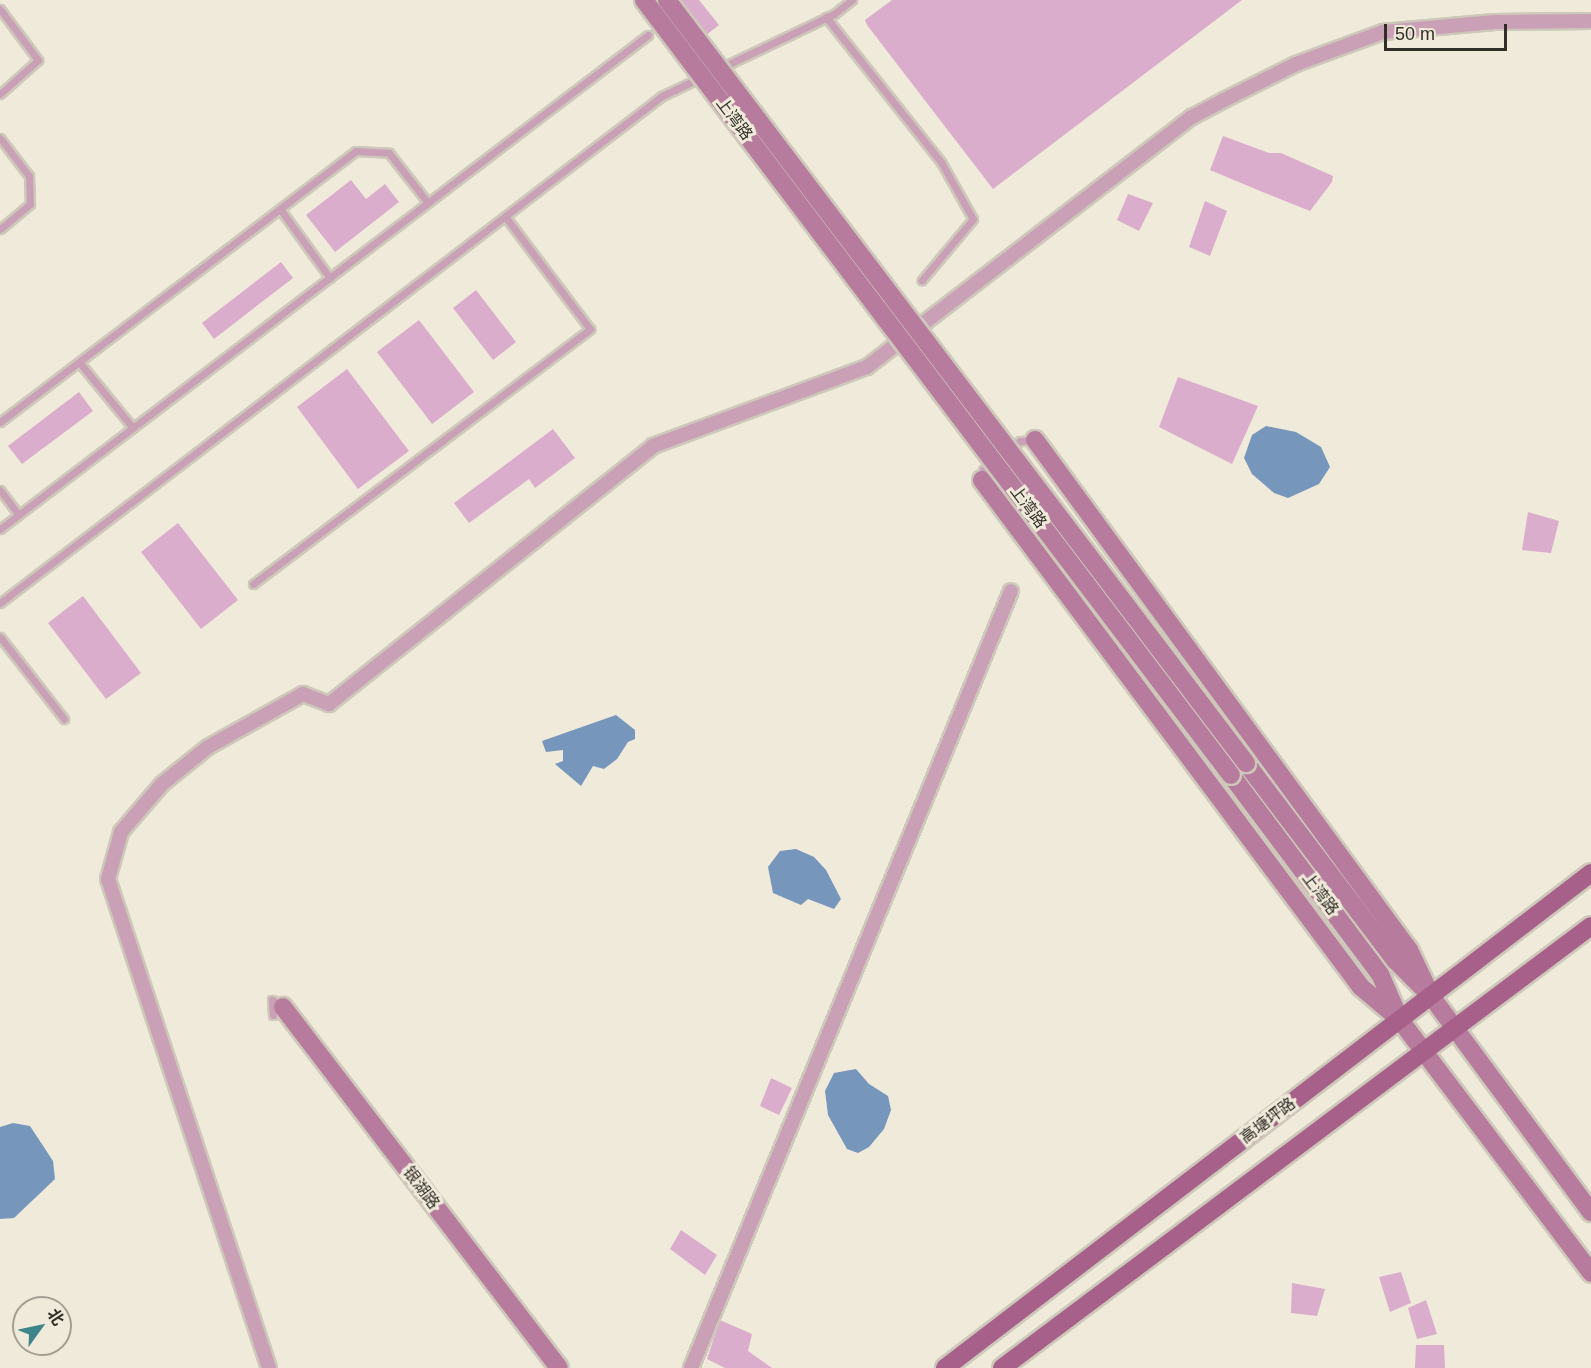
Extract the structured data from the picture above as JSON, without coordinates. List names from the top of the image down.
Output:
{
  "streets": {
    "main road": ["上湾路", "高塘坪路", "银湖路"]
  },
  "crossings": [
    ["上湾路", "高塘坪路"]
  ],
  "scale_bar": "50 m",
  "north": "top right"
}
